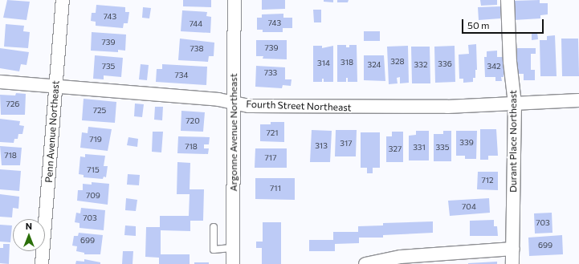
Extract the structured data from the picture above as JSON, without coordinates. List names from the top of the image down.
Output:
{
  "streets": {
    "street": [
      "Fourth Street Northeast",
      "Penn Avenue Northeast",
      "Argonne Avenue Northeast",
      "Durant Place Northeast"
    ]
  },
  "crossings": [
    ["Fourth Street Northeast", "Penn Avenue Northeast"],
    ["Fourth Street Northeast", "Argonne Avenue Northeast"],
    ["Fourth Street Northeast", "Durant Place Northeast"]
  ],
  "house_numbers": [
    "743",
    "743",
    "744",
    "739",
    "739",
    "738",
    "328",
    "318",
    "314",
    "336",
    "324",
    "332",
    "735",
    "342",
    "733",
    "734",
    "726",
    "725",
    "720",
    "721",
    "719",
    "339",
    "317",
    "313",
    "718",
    "331",
    "335",
    "327",
    "718",
    "717",
    "715",
    "712",
    "711",
    "709",
    "704",
    "703",
    "703",
    "699",
    "699"
  ],
  "scale_bar": "50 m",
  "north": "top"
}
